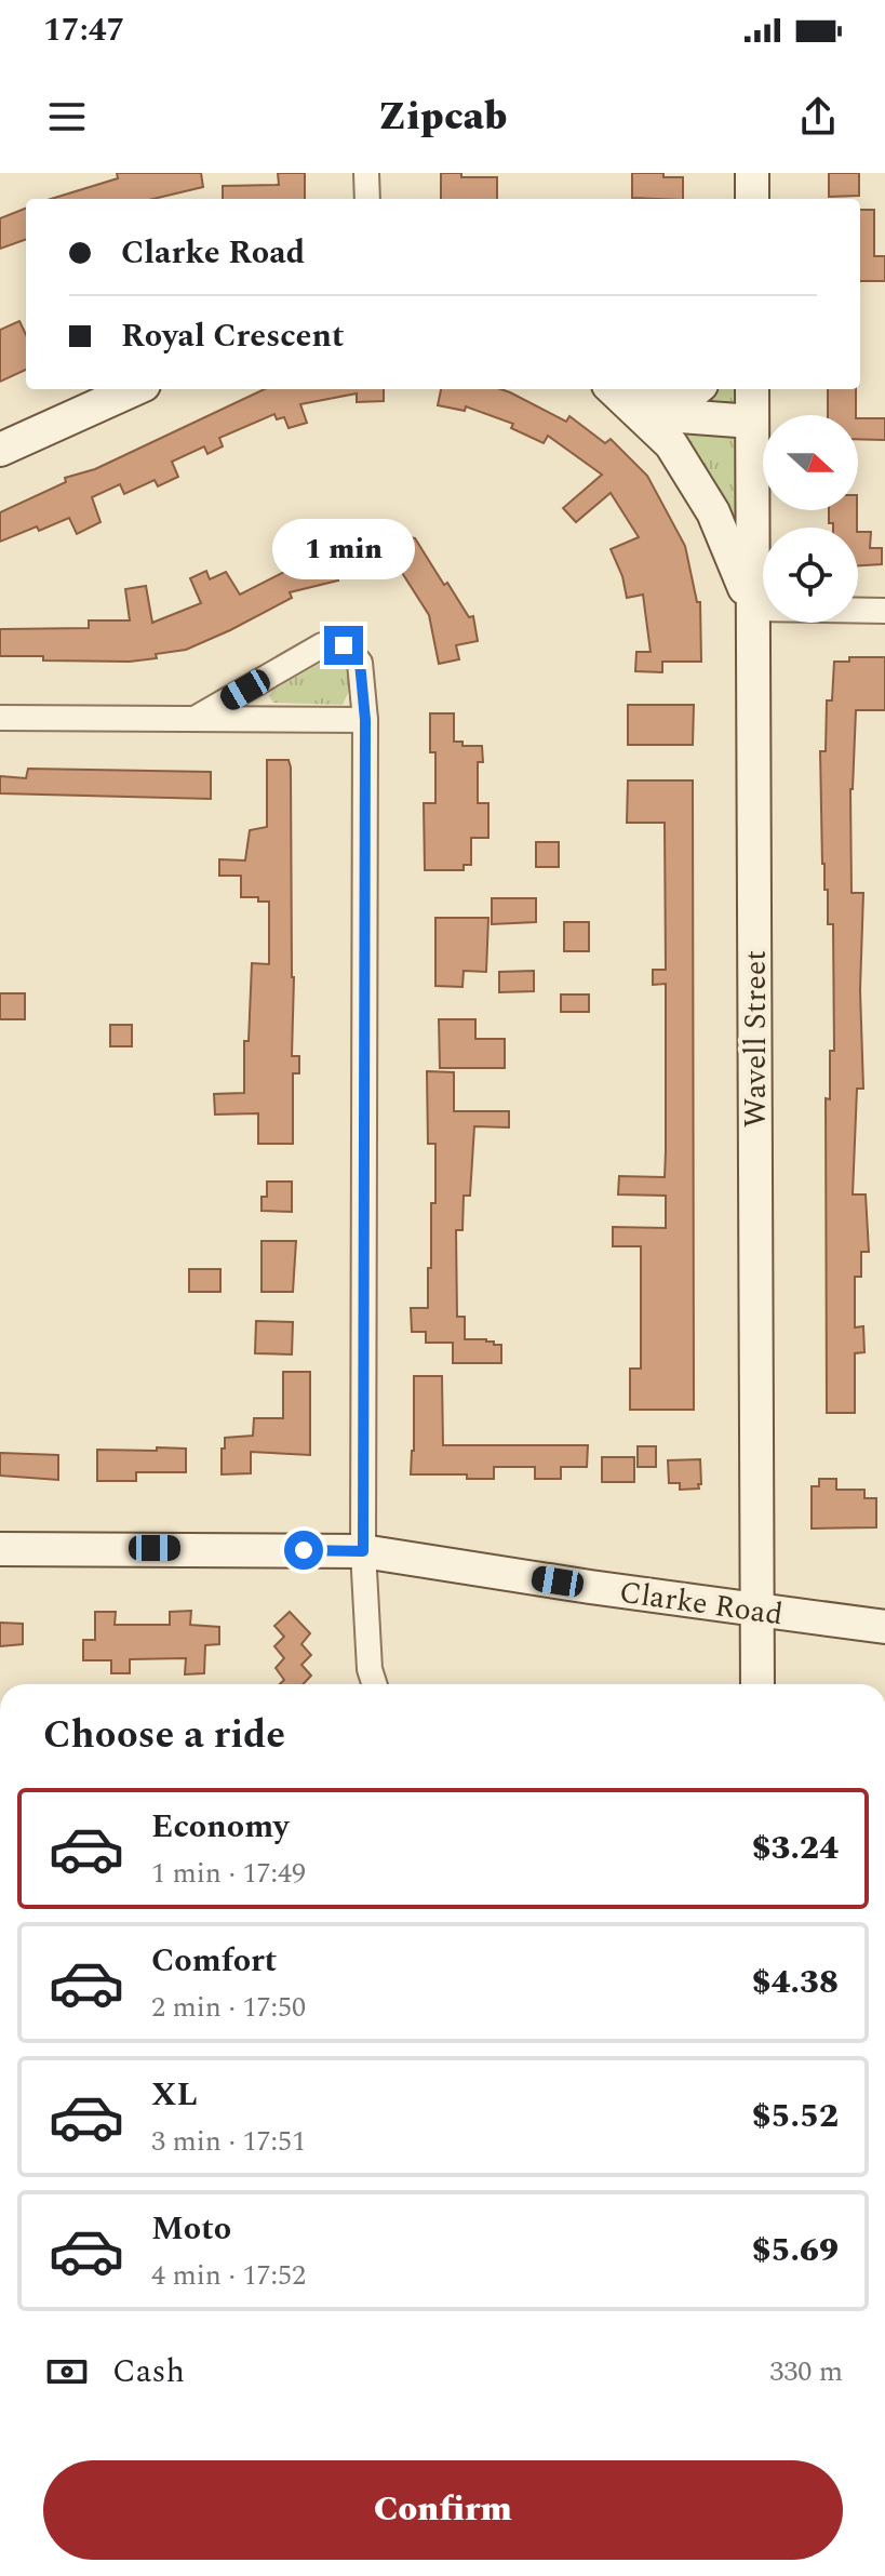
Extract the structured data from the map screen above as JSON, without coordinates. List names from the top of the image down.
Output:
{
  "streets": {
    "street": ["Wavell Street", "Clarke Road"]
  },
  "crossings": [
    ["Wavell Street", "Clarke Road"]
  ],
  "north": "right",
  "page": {
    "status": "17:47",
    "header": "Zipcab",
    "banner": ["Clarke Road", "Royal Crescent"],
    "bubble": "1 min",
    "heading": "Choose a ride",
    "list": [
      {
        "name": "Economy",
        "note": "1 min · 17:49",
        "value": "$3.24"
      },
      {
        "name": "Comfort",
        "note": "2 min · 17:50",
        "value": "$4.38"
      },
      {
        "name": "XL",
        "note": "3 min · 17:51",
        "value": "$5.52"
      },
      {
        "name": "Moto",
        "note": "4 min · 17:52",
        "value": "$5.69"
      }
    ],
    "pay": ["Cash", "330 m"],
    "buttons": "Confirm"
  }
}
